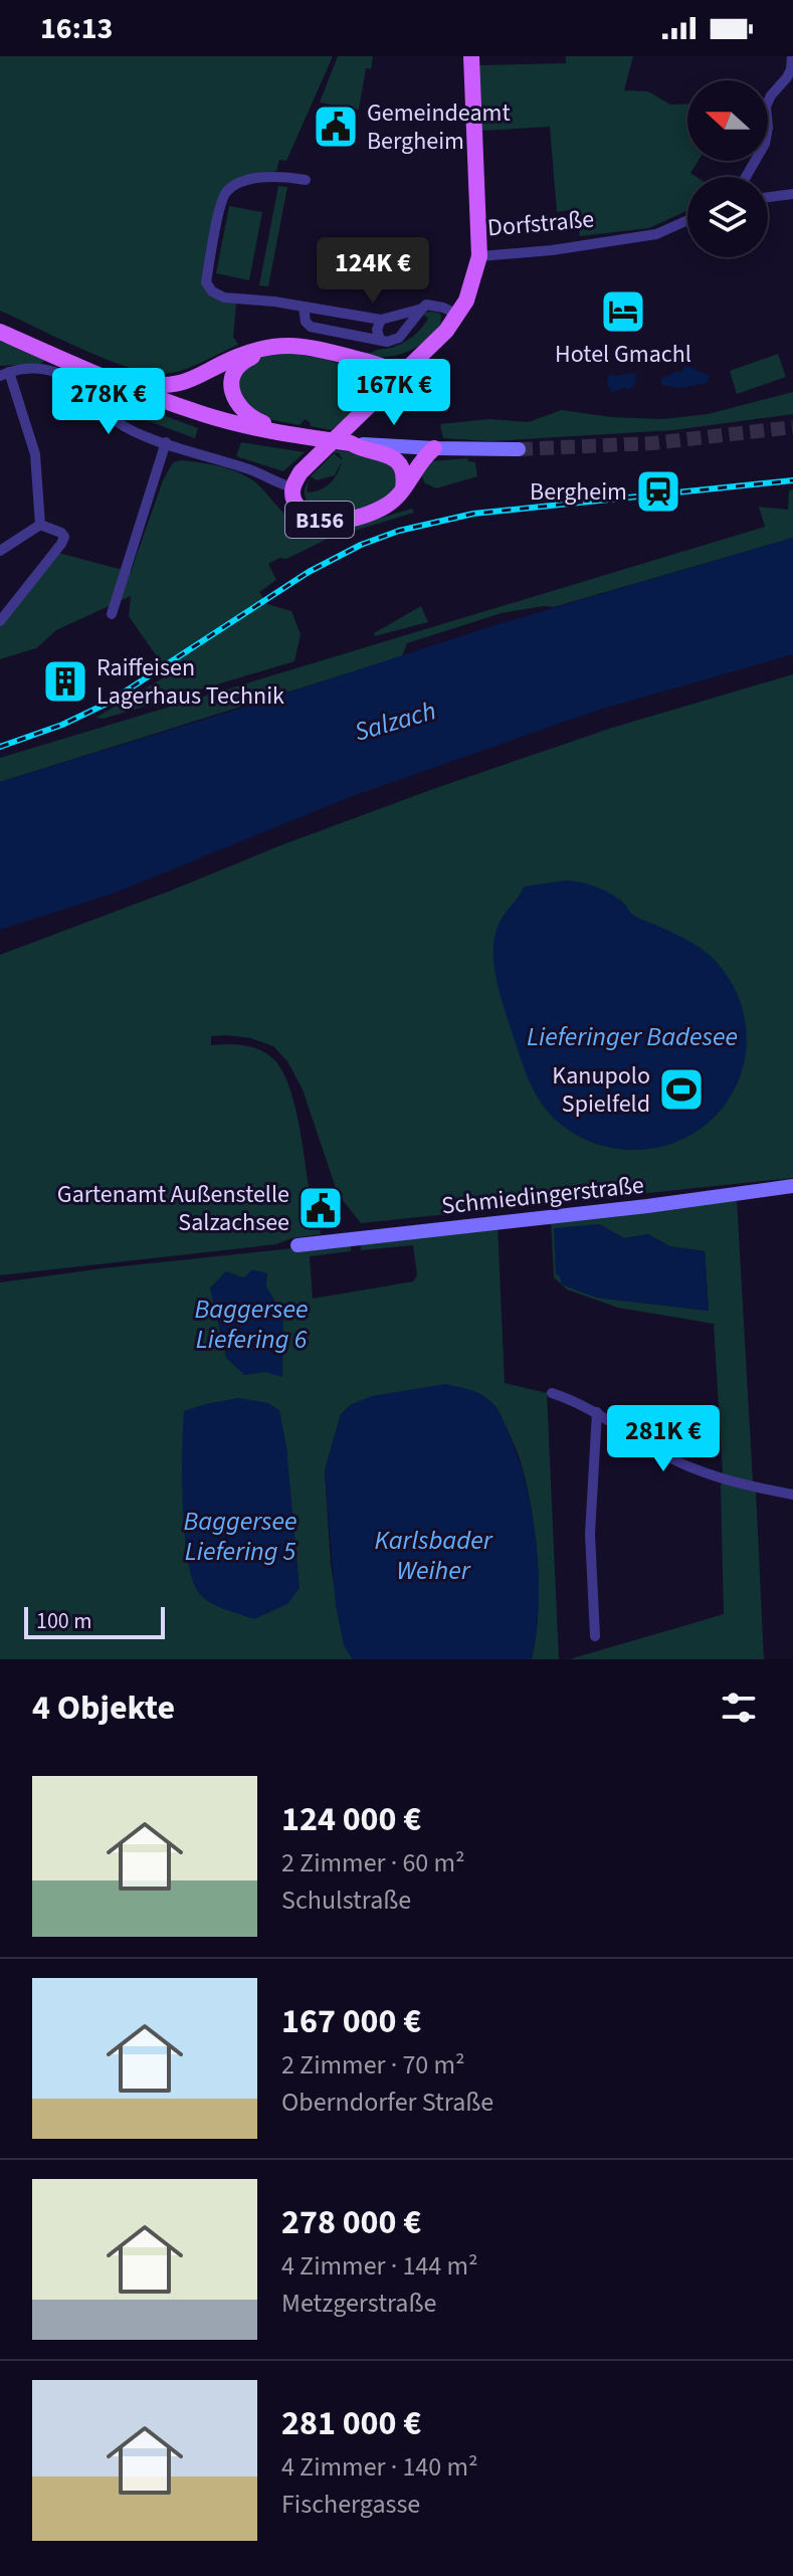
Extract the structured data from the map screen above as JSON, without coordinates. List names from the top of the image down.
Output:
{
  "streets": {
    "main road": ["Dorfstraße", "B156"],
    "street": ["Schmiedingerstraße"]
  },
  "crossings": [
    ["Dorfstraße", "B156"]
  ],
  "water": [
    "Salzach",
    "Lieferinger Badesee",
    "Baggersee Liefering 6",
    "Baggersee Liefering 5",
    "Karlsbader Weiher"
  ],
  "places": {
    "public building": ["Gemeindeamt Bergheim", "Gartenamt Außenstelle Salzachsee"],
    "hotel": ["Hotel Gmachl"],
    "station": ["Bergheim"],
    "building": ["Raiffeisen Lagerhaus Technik"],
    "sports": ["Kanupolo Spielfeld"]
  },
  "scale_bar": "100 m",
  "north": "left",
  "page": {
    "status": "16:13",
    "price": [
      "124K €",
      "167K €",
      "278K €",
      "281K €"
    ],
    "scale": "100 m",
    "heading": "4 Objekte",
    "list": [
      {
        "name": "124 000 €",
        "note": "2 Zimmer · 60 m² · Schulstraße"
      },
      {
        "name": "167 000 €",
        "note": "2 Zimmer · 70 m² · Oberndorfer Straße"
      },
      {
        "name": "278 000 €",
        "note": "4 Zimmer · 144 m² · Metzgerstraße"
      },
      {
        "name": "281 000 €",
        "note": "4 Zimmer · 140 m² · Fischergasse"
      }
    ]
  }
}
